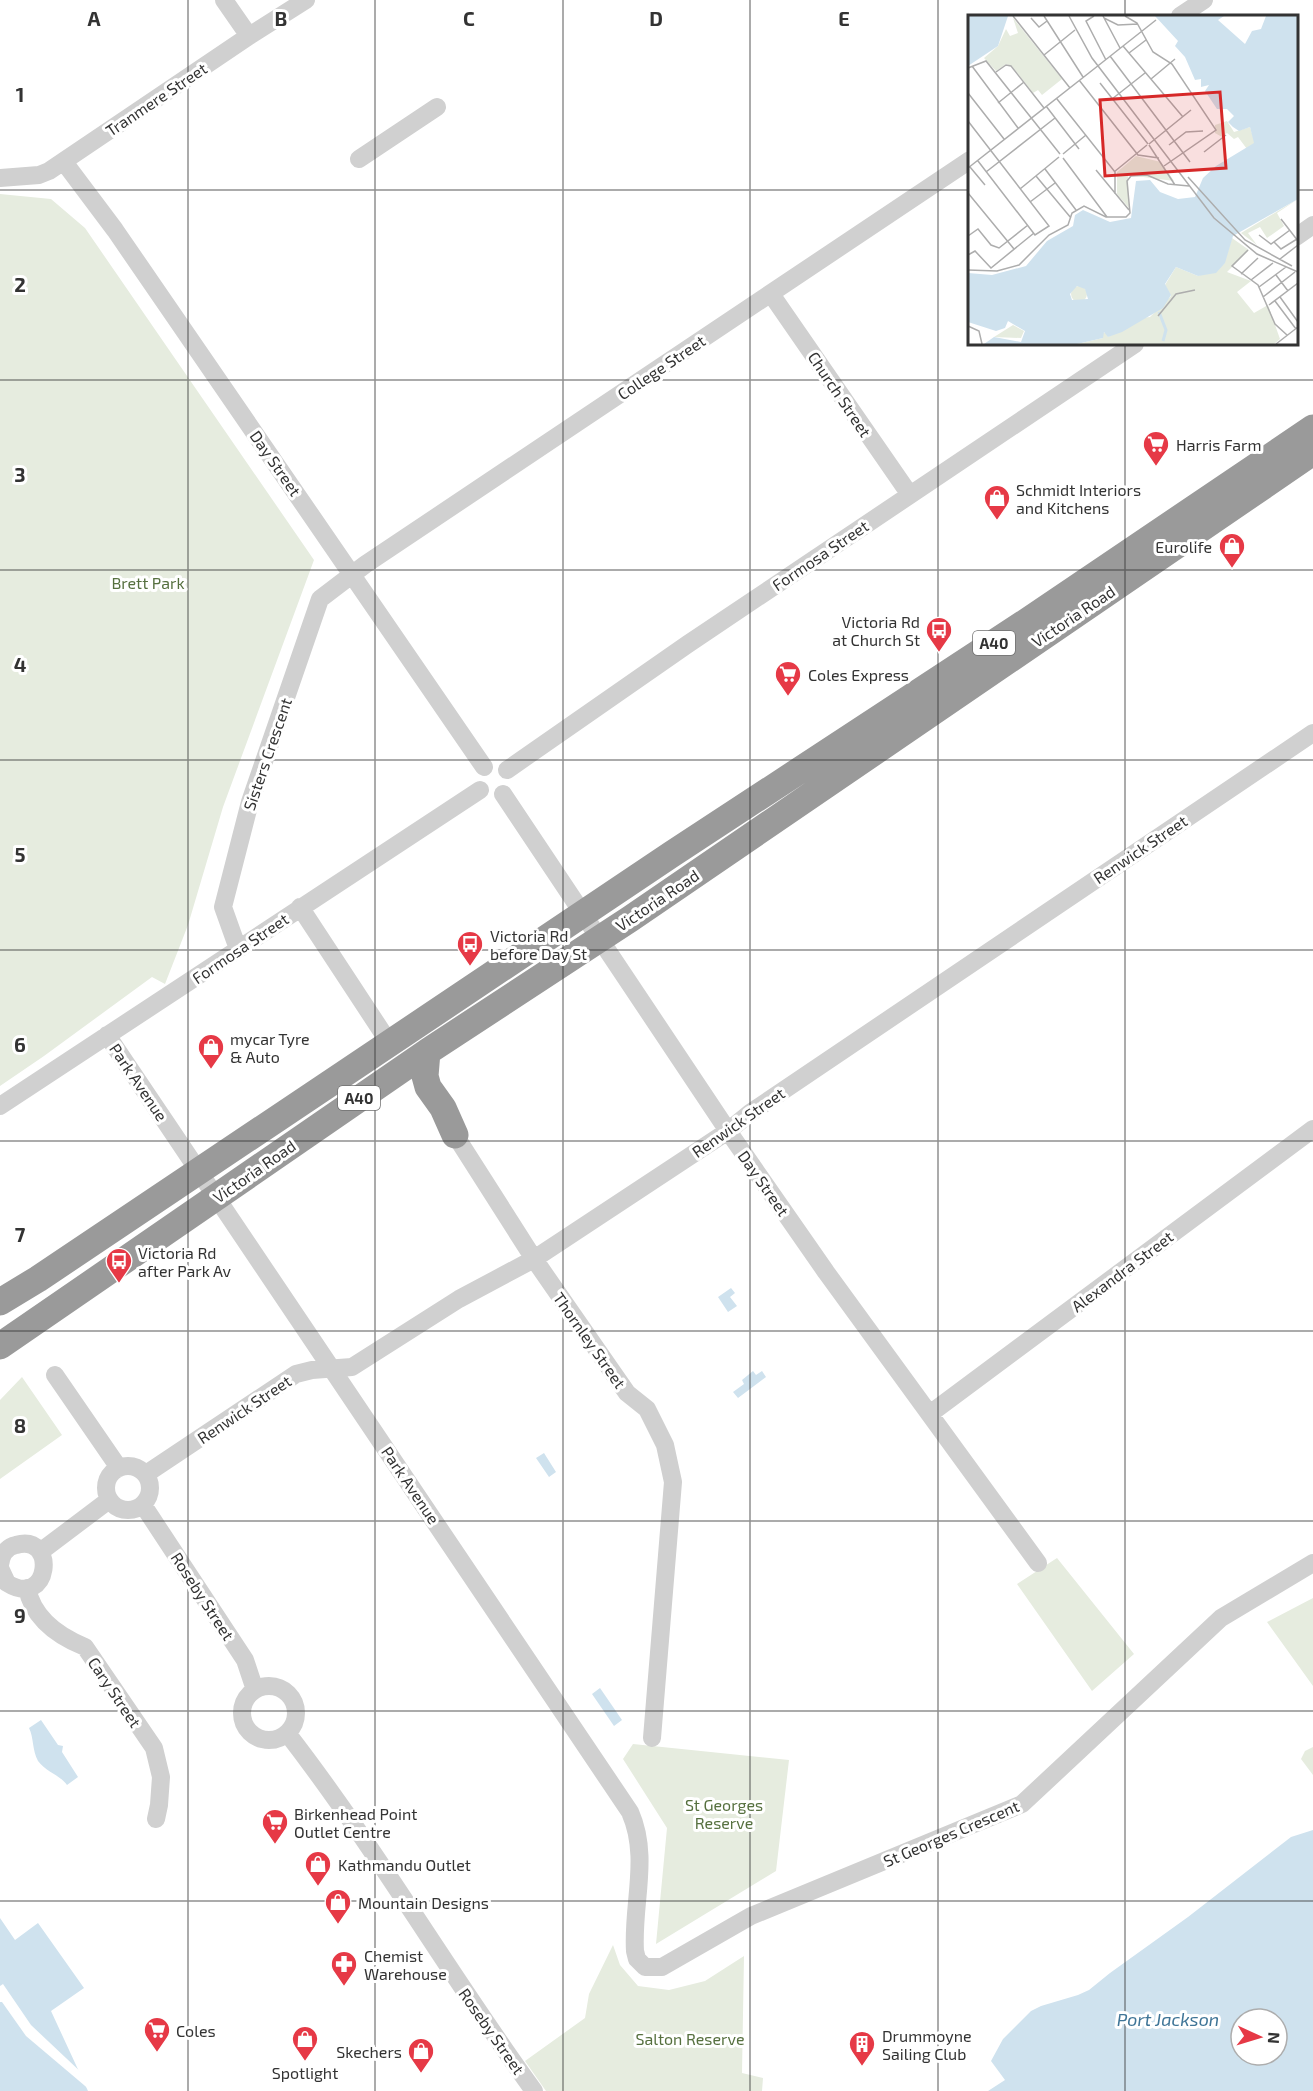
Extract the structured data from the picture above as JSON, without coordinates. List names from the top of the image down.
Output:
{
  "streets": {
    "highway": ["Victoria Road", "A40"],
    "street": [
      "Tranmere Street",
      "College Street",
      "Church Street",
      "Day Street",
      "Formosa Street",
      "Sisters Crescent",
      "Renwick Street",
      "Park Avenue",
      "Alexandra Street",
      "Thornley Street",
      "Roseby Street",
      "Cary Street",
      "St Georges Crescent"
    ]
  },
  "crossings": [
    ["Tranmere Street", "Day Street"],
    ["College Street", "Church Street"],
    ["College Street", "Day Street"],
    ["College Street", "Sisters Crescent"],
    ["Church Street", "Formosa Street"],
    ["Day Street", "Formosa Street"],
    ["Day Street", "Victoria Road"],
    ["Day Street", "Sisters Crescent"],
    ["Day Street", "Renwick Street"],
    ["Day Street", "Alexandra Street"],
    ["Formosa Street", "Sisters Crescent"],
    ["Formosa Street", "Park Avenue"],
    ["Victoria Road", "Park Avenue"],
    ["Renwick Street", "Park Avenue"],
    ["Renwick Street", "Thornley Street"],
    ["Renwick Street", "Roseby Street"],
    ["Park Avenue", "St Georges Crescent"]
  ],
  "water": ["Port Jackson"],
  "parks": ["Brett Park", "St Georges Reserve", "Salton Reserve"],
  "places": {
    "supermarket": [
      "Harris Farm",
      "Coles Express",
      "Birkenhead Point Outlet Centre",
      "Coles"
    ],
    "shop": [
      "Schmidt Interiors and Kitchens",
      "Eurolife",
      "mycar Tyre & Auto",
      "Kathmandu Outlet",
      "Mountain Designs",
      "Spotlight",
      "Skechers"
    ],
    "bus stop": ["Victoria Rd at Church St", "Victoria Rd before Day St", "Victoria Rd after Park Av"],
    "pharmacy": ["Chemist Warehouse"],
    "building": ["Drummoyne Sailing Club"]
  },
  "north": "right",
  "grid": {
    "columns": [
      "A",
      "B",
      "C",
      "D",
      "E"
    ],
    "rows": [
      "1",
      "2",
      "3",
      "4",
      "5",
      "6",
      "7",
      "8",
      "9"
    ]
  }
}
